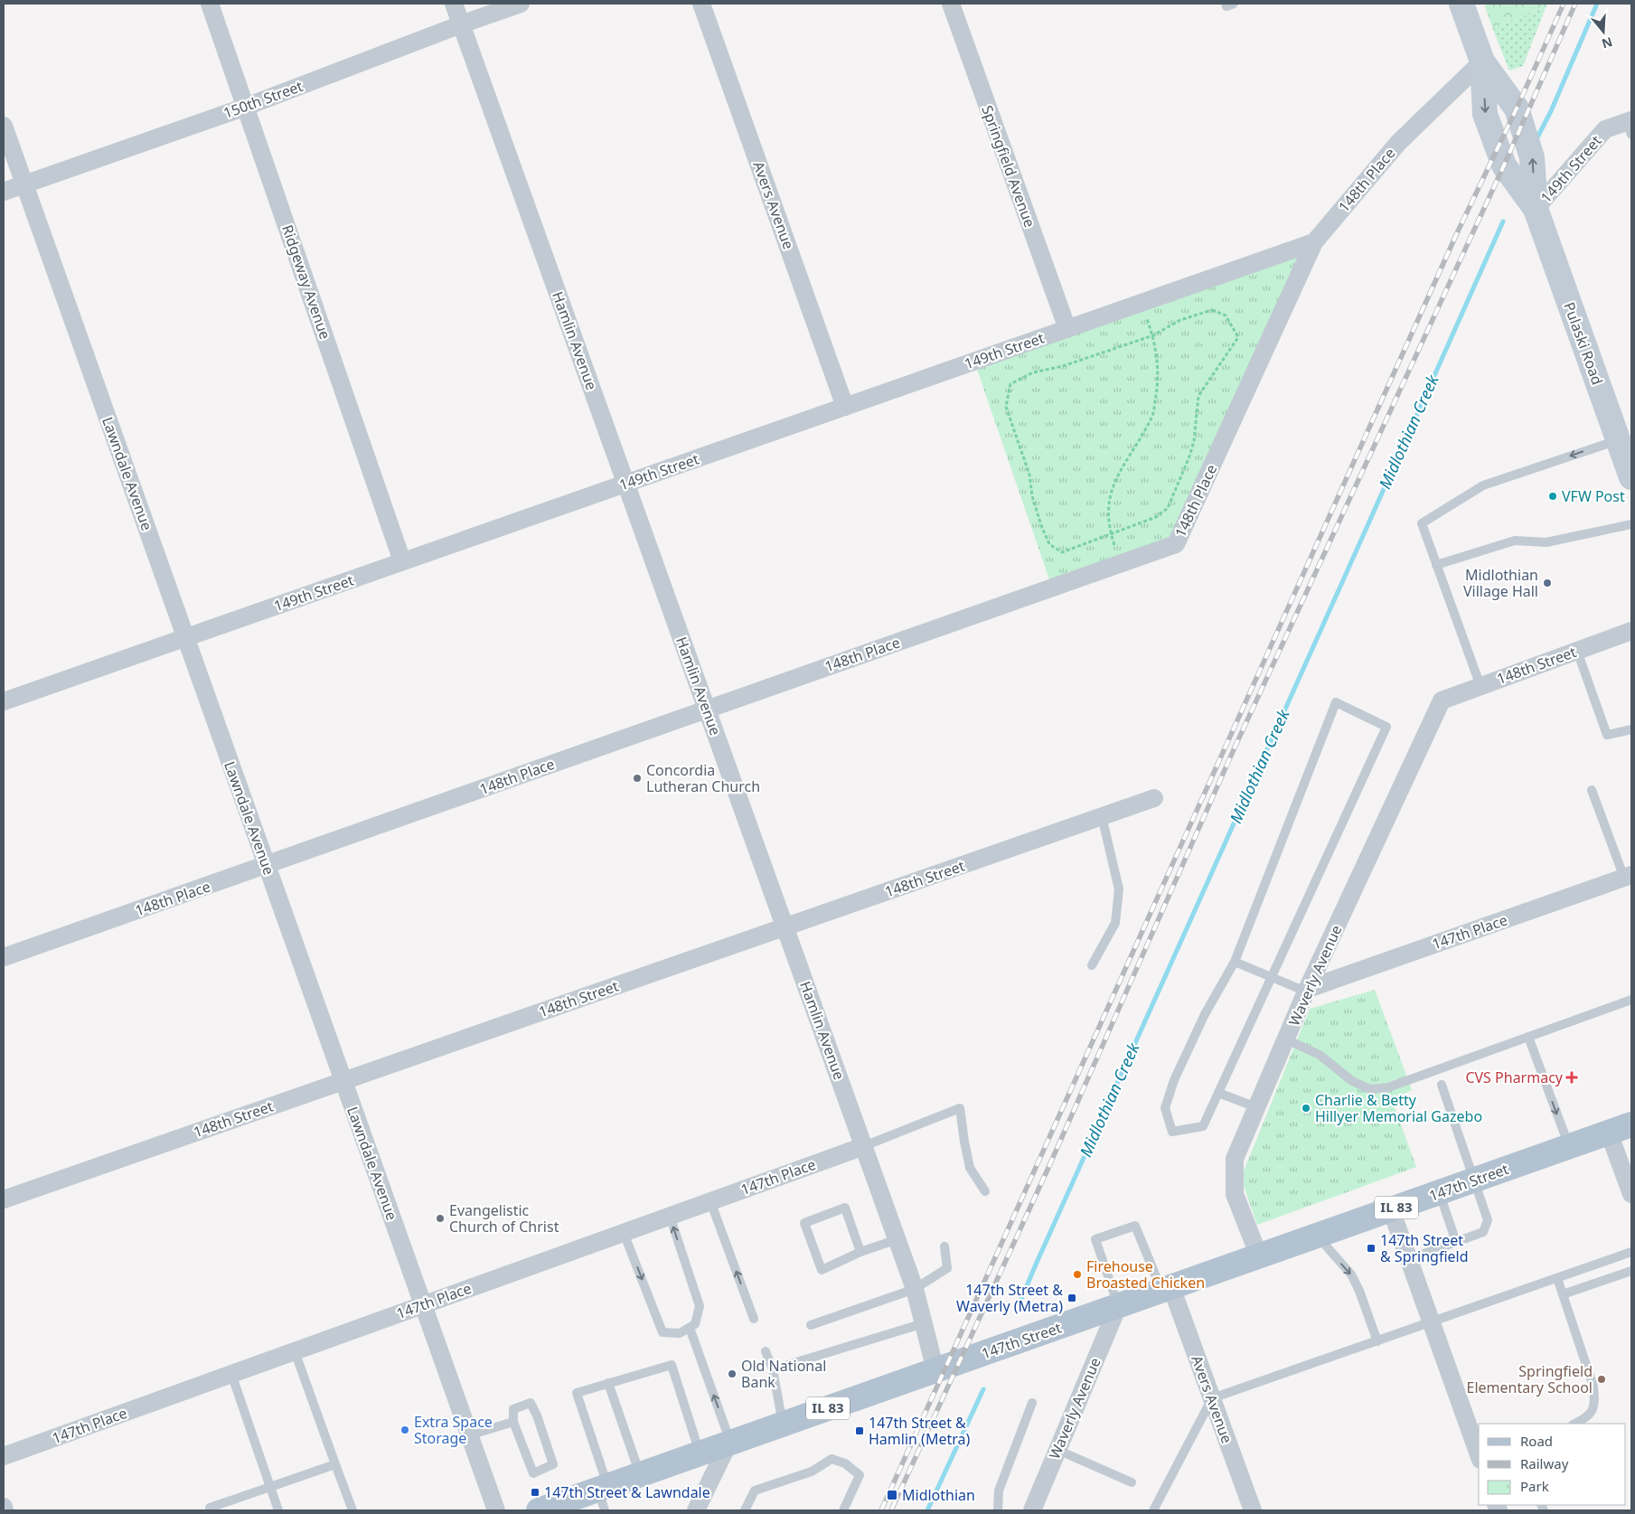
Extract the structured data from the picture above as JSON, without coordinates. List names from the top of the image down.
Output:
{
  "streets": {
    "main road": ["Pulaski Road", "147th Street", "IL 83"],
    "street": [
      "150th Street",
      "Springfield Avenue",
      "149th Street",
      "148th Place",
      "Avers Avenue",
      "Ridgeway Avenue",
      "Hamlin Avenue",
      "Lawndale Avenue",
      "148th Street",
      "147th Place",
      "Waverly Avenue"
    ]
  },
  "crossings": [
    ["150th Street", "Ridgeway Avenue"],
    ["150th Street", "Hamlin Avenue"],
    ["150th Street", "Lawndale Avenue"],
    ["Springfield Avenue", "149th Street"],
    ["149th Street", "148th Place"],
    ["149th Street", "Avers Avenue"],
    ["149th Street", "Ridgeway Avenue"],
    ["149th Street", "Hamlin Avenue"],
    ["149th Street", "Pulaski Road"],
    ["149th Street", "Lawndale Avenue"],
    ["148th Place", "Hamlin Avenue"],
    ["148th Place", "Pulaski Road"],
    ["148th Place", "Lawndale Avenue"],
    ["Avers Avenue", "147th Street"],
    ["Hamlin Avenue", "148th Street"],
    ["Hamlin Avenue", "147th Place"],
    ["Hamlin Avenue", "147th Street"],
    ["Lawndale Avenue", "148th Street"],
    ["Lawndale Avenue", "147th Place"],
    ["148th Street", "Waverly Avenue"],
    ["147th Place", "Waverly Avenue"],
    ["Waverly Avenue", "147th Street"]
  ],
  "water": ["Midlothian Creek"],
  "places": {
    "other": [
      "VFW Post",
      "Midlothian Village Hall",
      "Concordia Lutheran Church",
      "Charlie & Betty Hillyer Memorial Gazebo",
      "Evangelistic Church of Christ",
      "Firehouse Broasted Chicken",
      "Old National Bank",
      "Springfield Elementary School",
      "Extra Space Storage"
    ],
    "health": ["CVS Pharmacy"],
    "transit": [
      "147th Street & Springfield",
      "147th Street & Waverly (Metra)",
      "147th Street & Hamlin (Metra)",
      "147th Street & Lawndale",
      "Midlothian"
    ]
  },
  "legend": ["Road", "Railway", "Park"],
  "north": "bottom"
}
